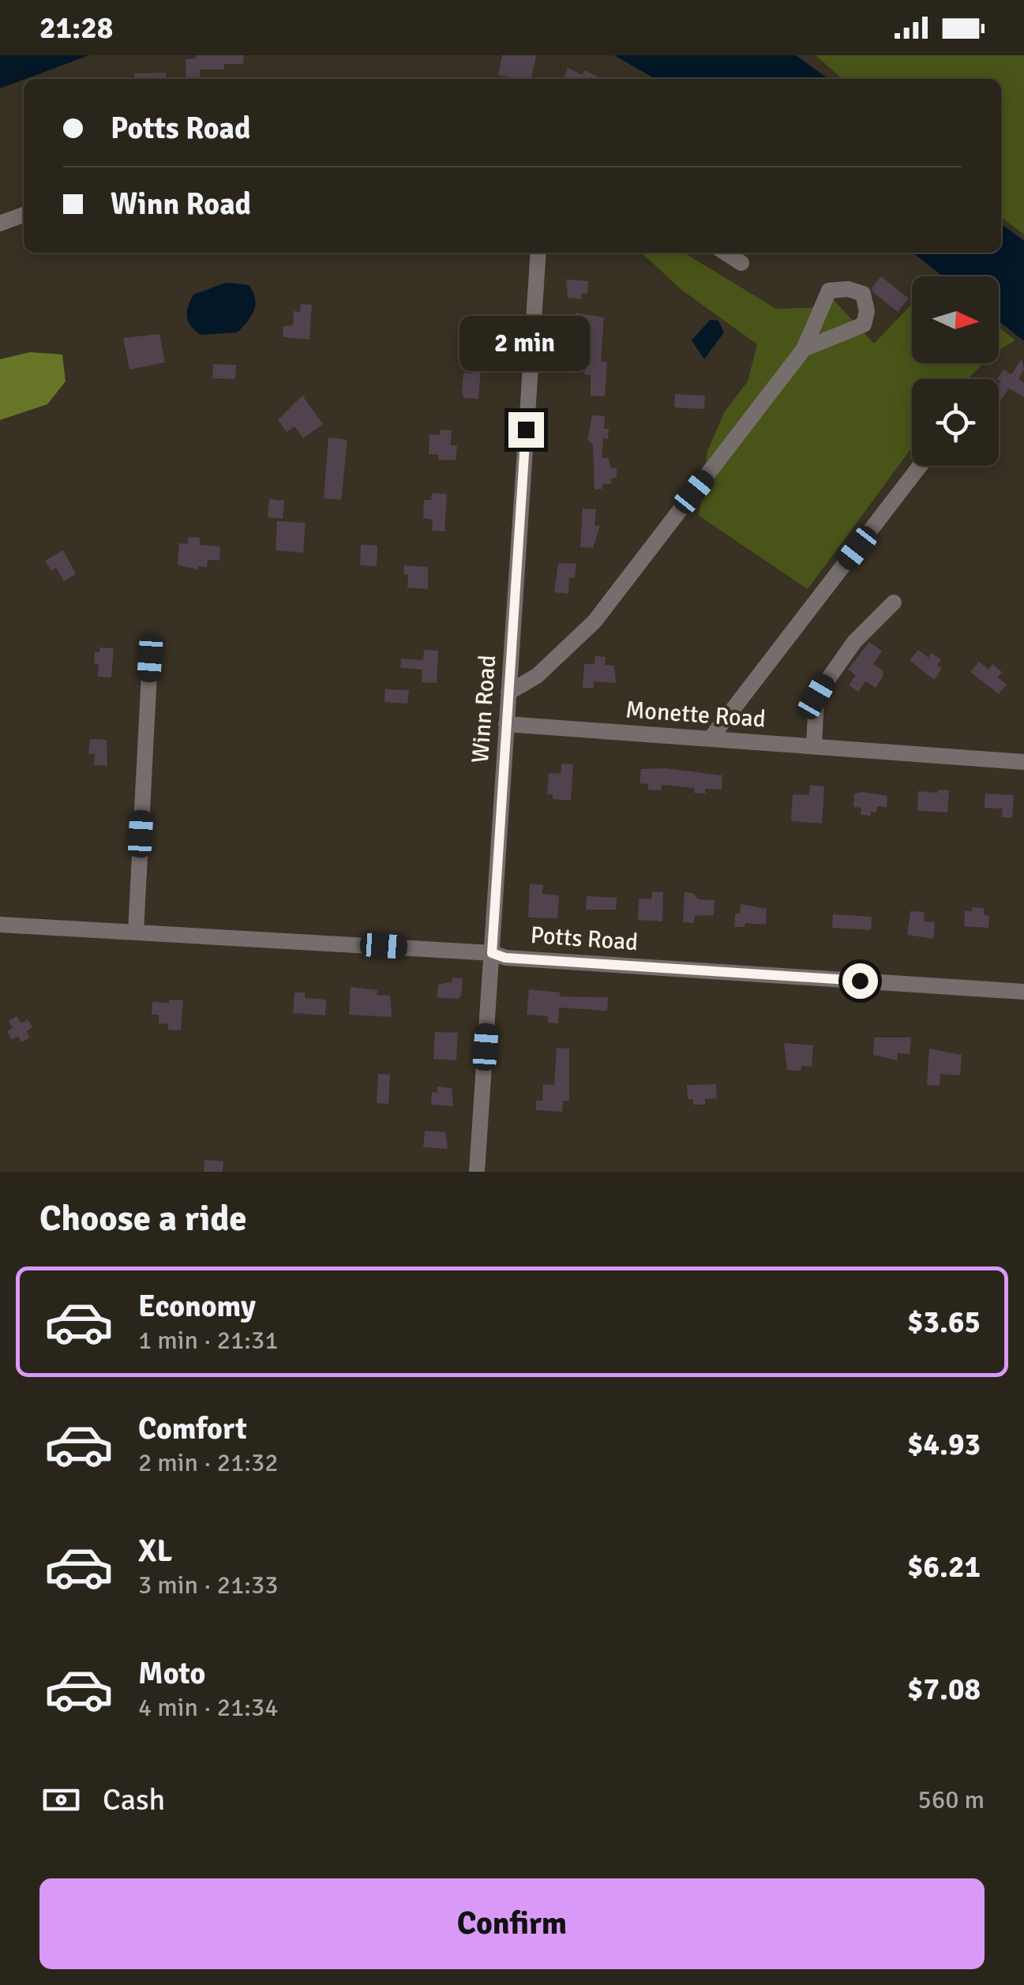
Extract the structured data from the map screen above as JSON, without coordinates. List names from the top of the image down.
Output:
{
  "streets": {
    "street": ["Winn Road", "Monette Road", "Potts Road"]
  },
  "crossings": [
    ["Winn Road", "Monette Road"],
    ["Winn Road", "Potts Road"]
  ],
  "north": "right",
  "page": {
    "status": "21:28",
    "banner": ["Potts Road", "Winn Road"],
    "bubble": "2 min",
    "heading": "Choose a ride",
    "list": [
      {
        "name": "Economy",
        "note": "1 min · 21:31",
        "value": "$3.65"
      },
      {
        "name": "Comfort",
        "note": "2 min · 21:32",
        "value": "$4.93"
      },
      {
        "name": "XL",
        "note": "3 min · 21:33",
        "value": "$6.21"
      },
      {
        "name": "Moto",
        "note": "4 min · 21:34",
        "value": "$7.08"
      }
    ],
    "pay": ["Cash", "560 m"],
    "buttons": "Confirm"
  }
}
